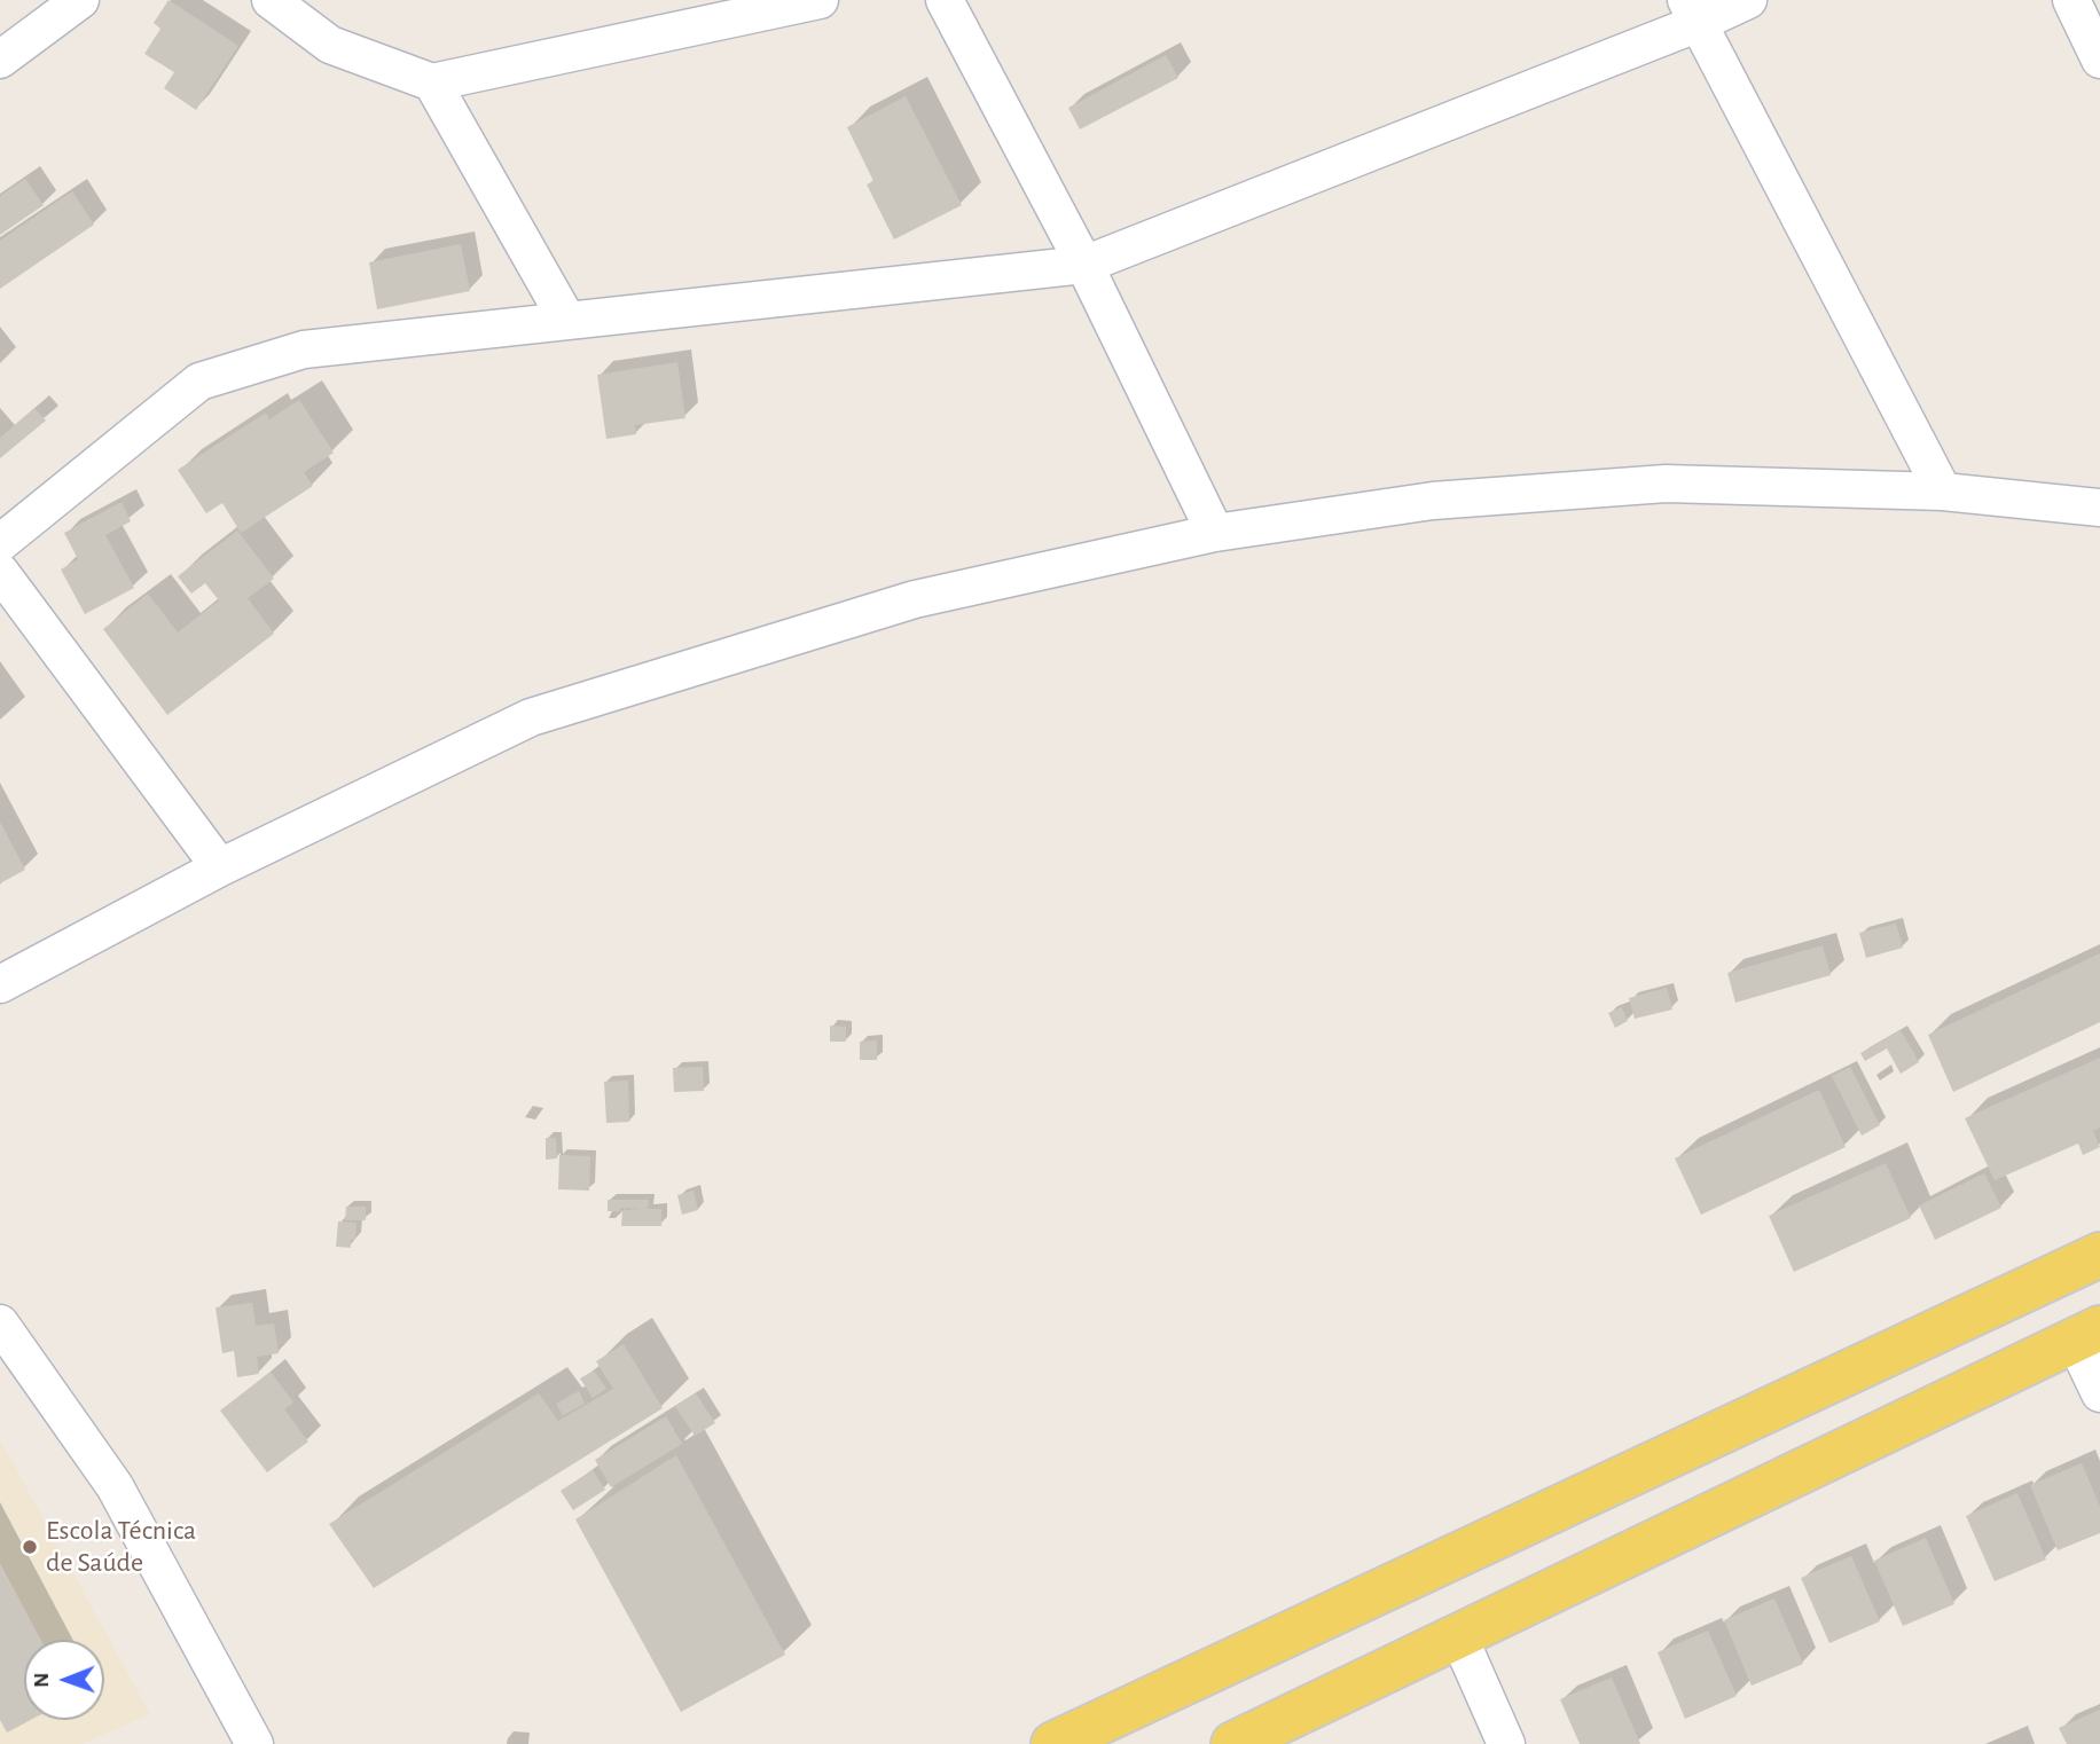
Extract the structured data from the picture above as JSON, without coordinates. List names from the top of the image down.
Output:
{
  "places": ["Escola Técnica de Saúde"],
  "north": "left"
}
